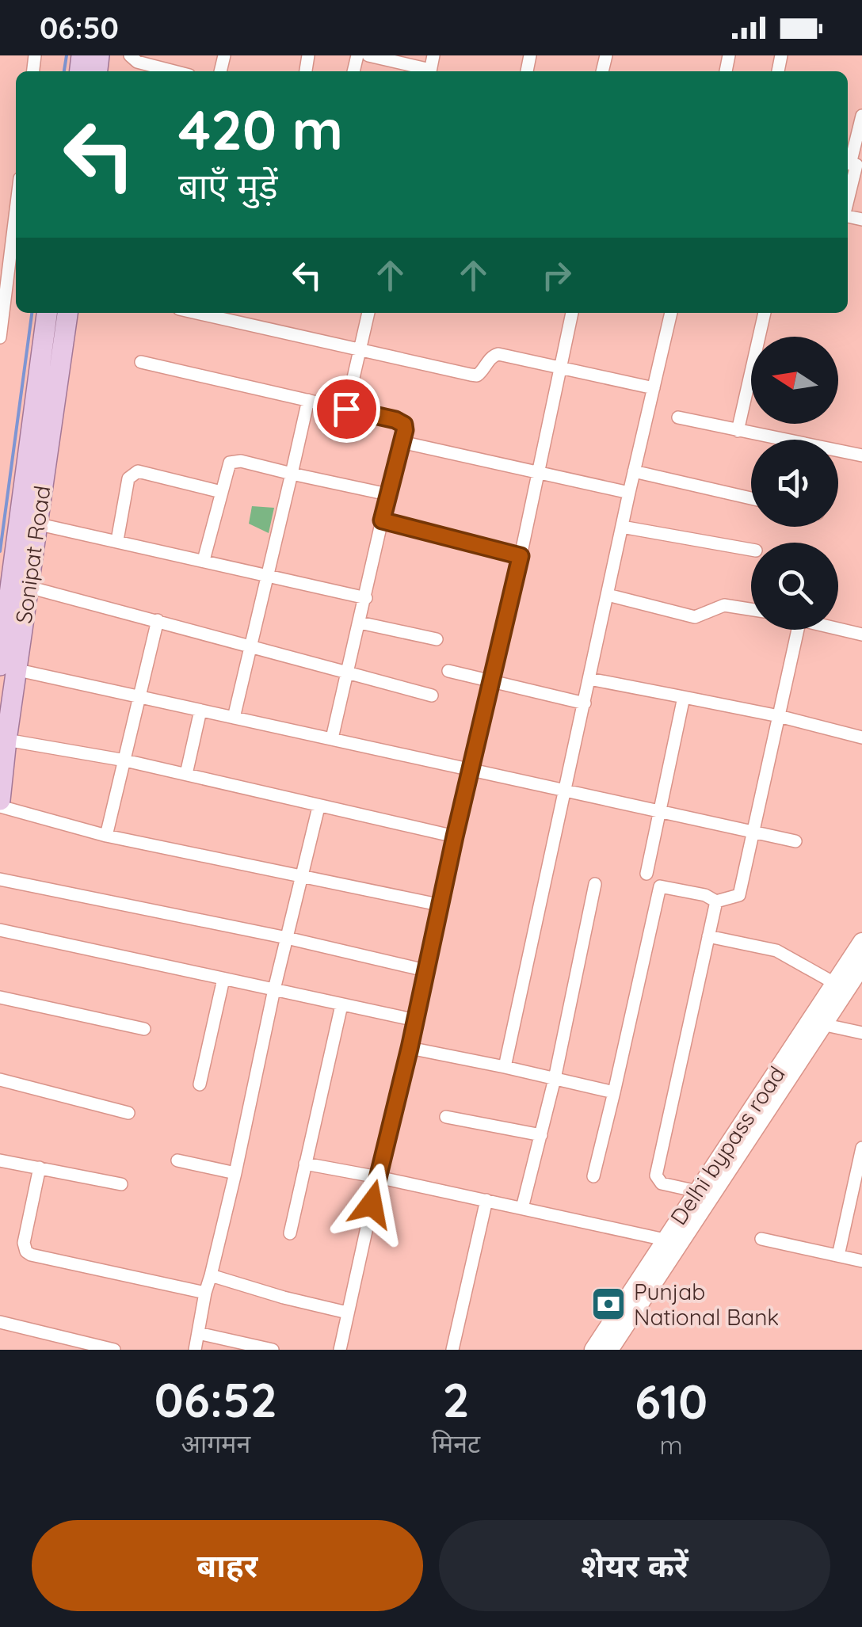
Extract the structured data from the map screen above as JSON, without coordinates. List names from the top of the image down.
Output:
{
  "streets": {
    "main road": ["Sonipat Road", "Delhi bypass road"]
  },
  "places": {
    "bank": ["Punjab National Bank"]
  },
  "north": "left",
  "page": {
    "status": "06:50",
    "turn": ["420 m", "बाएँ मुड़ें"],
    "eta": [
      "06:52",
      "आगमन",
      "2",
      "मिनट",
      "610",
      "m"
    ],
    "buttons": ["बाहर", "शेयर करें"]
  }
}
